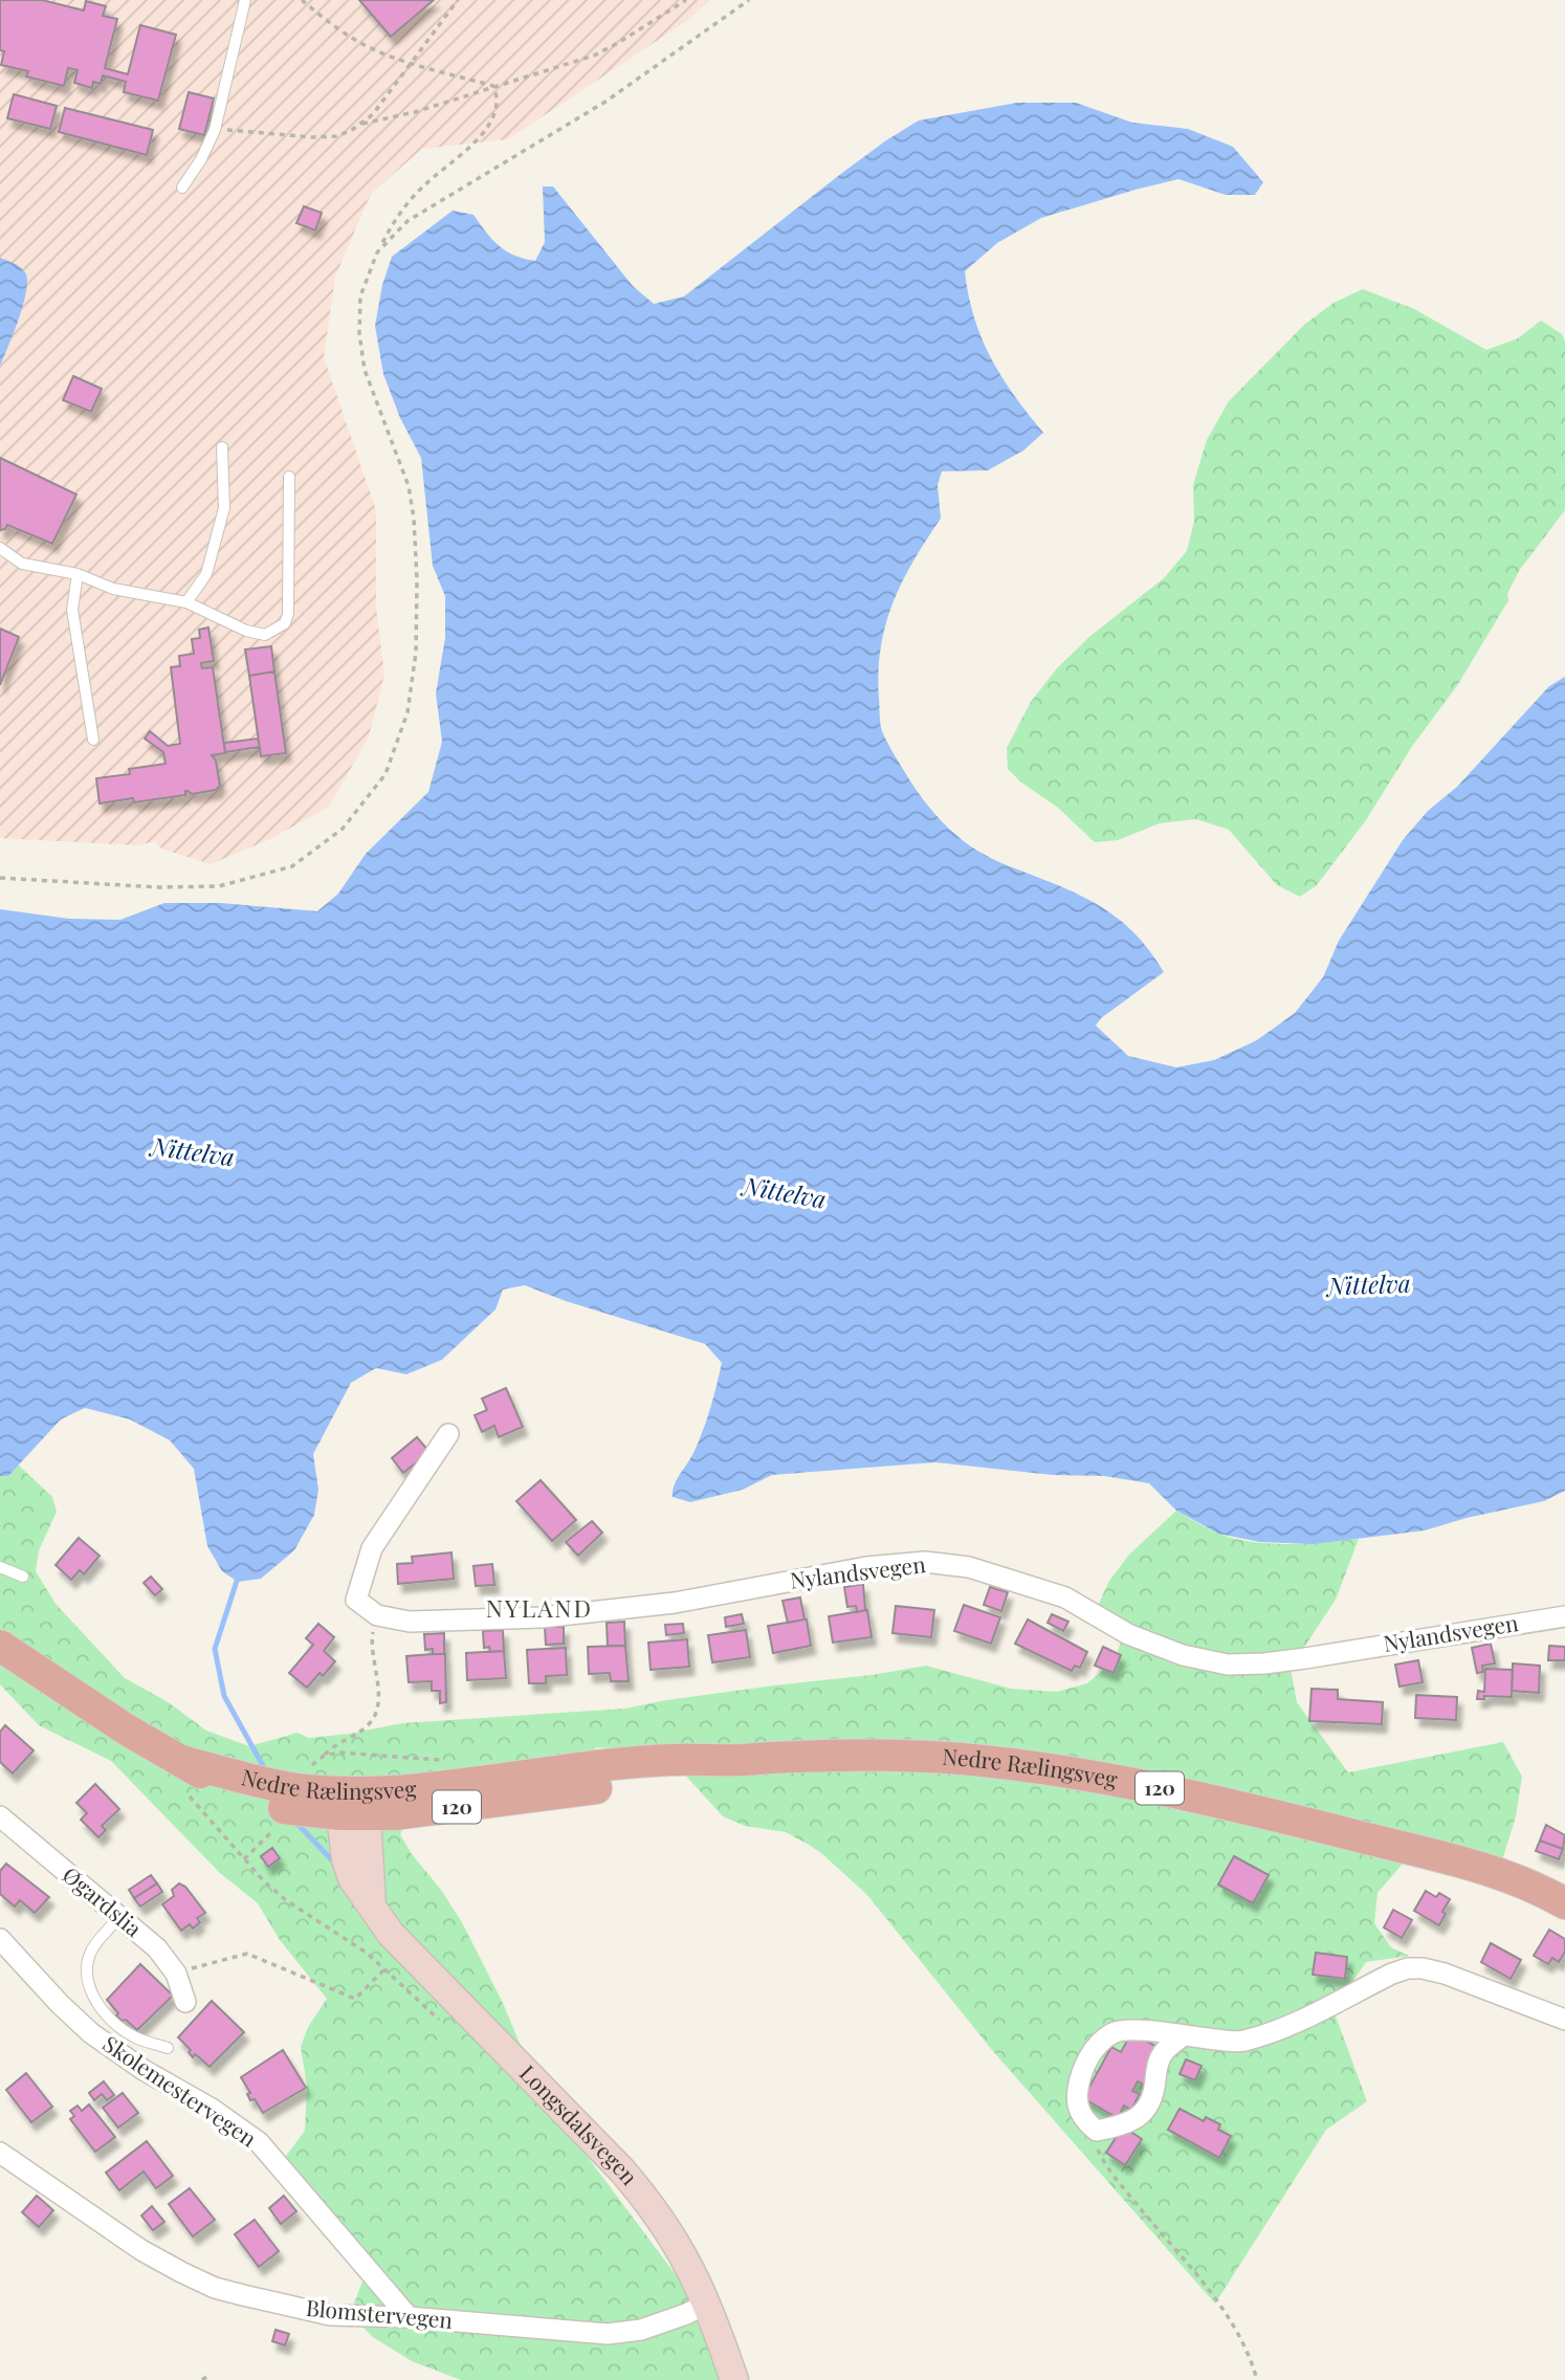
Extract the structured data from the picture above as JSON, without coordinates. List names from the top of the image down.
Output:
{
  "streets": {
    "main road": ["Nedre Rælingsveg", "120", "Longsdalsvegen"],
    "street": [
      "Nylandsvegen",
      "Øgardslia",
      "Skolemestervegen",
      "Blomstervegen"
    ]
  },
  "crossings": [
    ["Nedre Rælingsveg", "Longsdalsvegen"],
    ["Skolemestervegen", "Blomstervegen"],
    ["Longsdalsvegen", "Blomstervegen"]
  ],
  "districts": ["NYLAND"],
  "water": ["Nittelva"]
}
